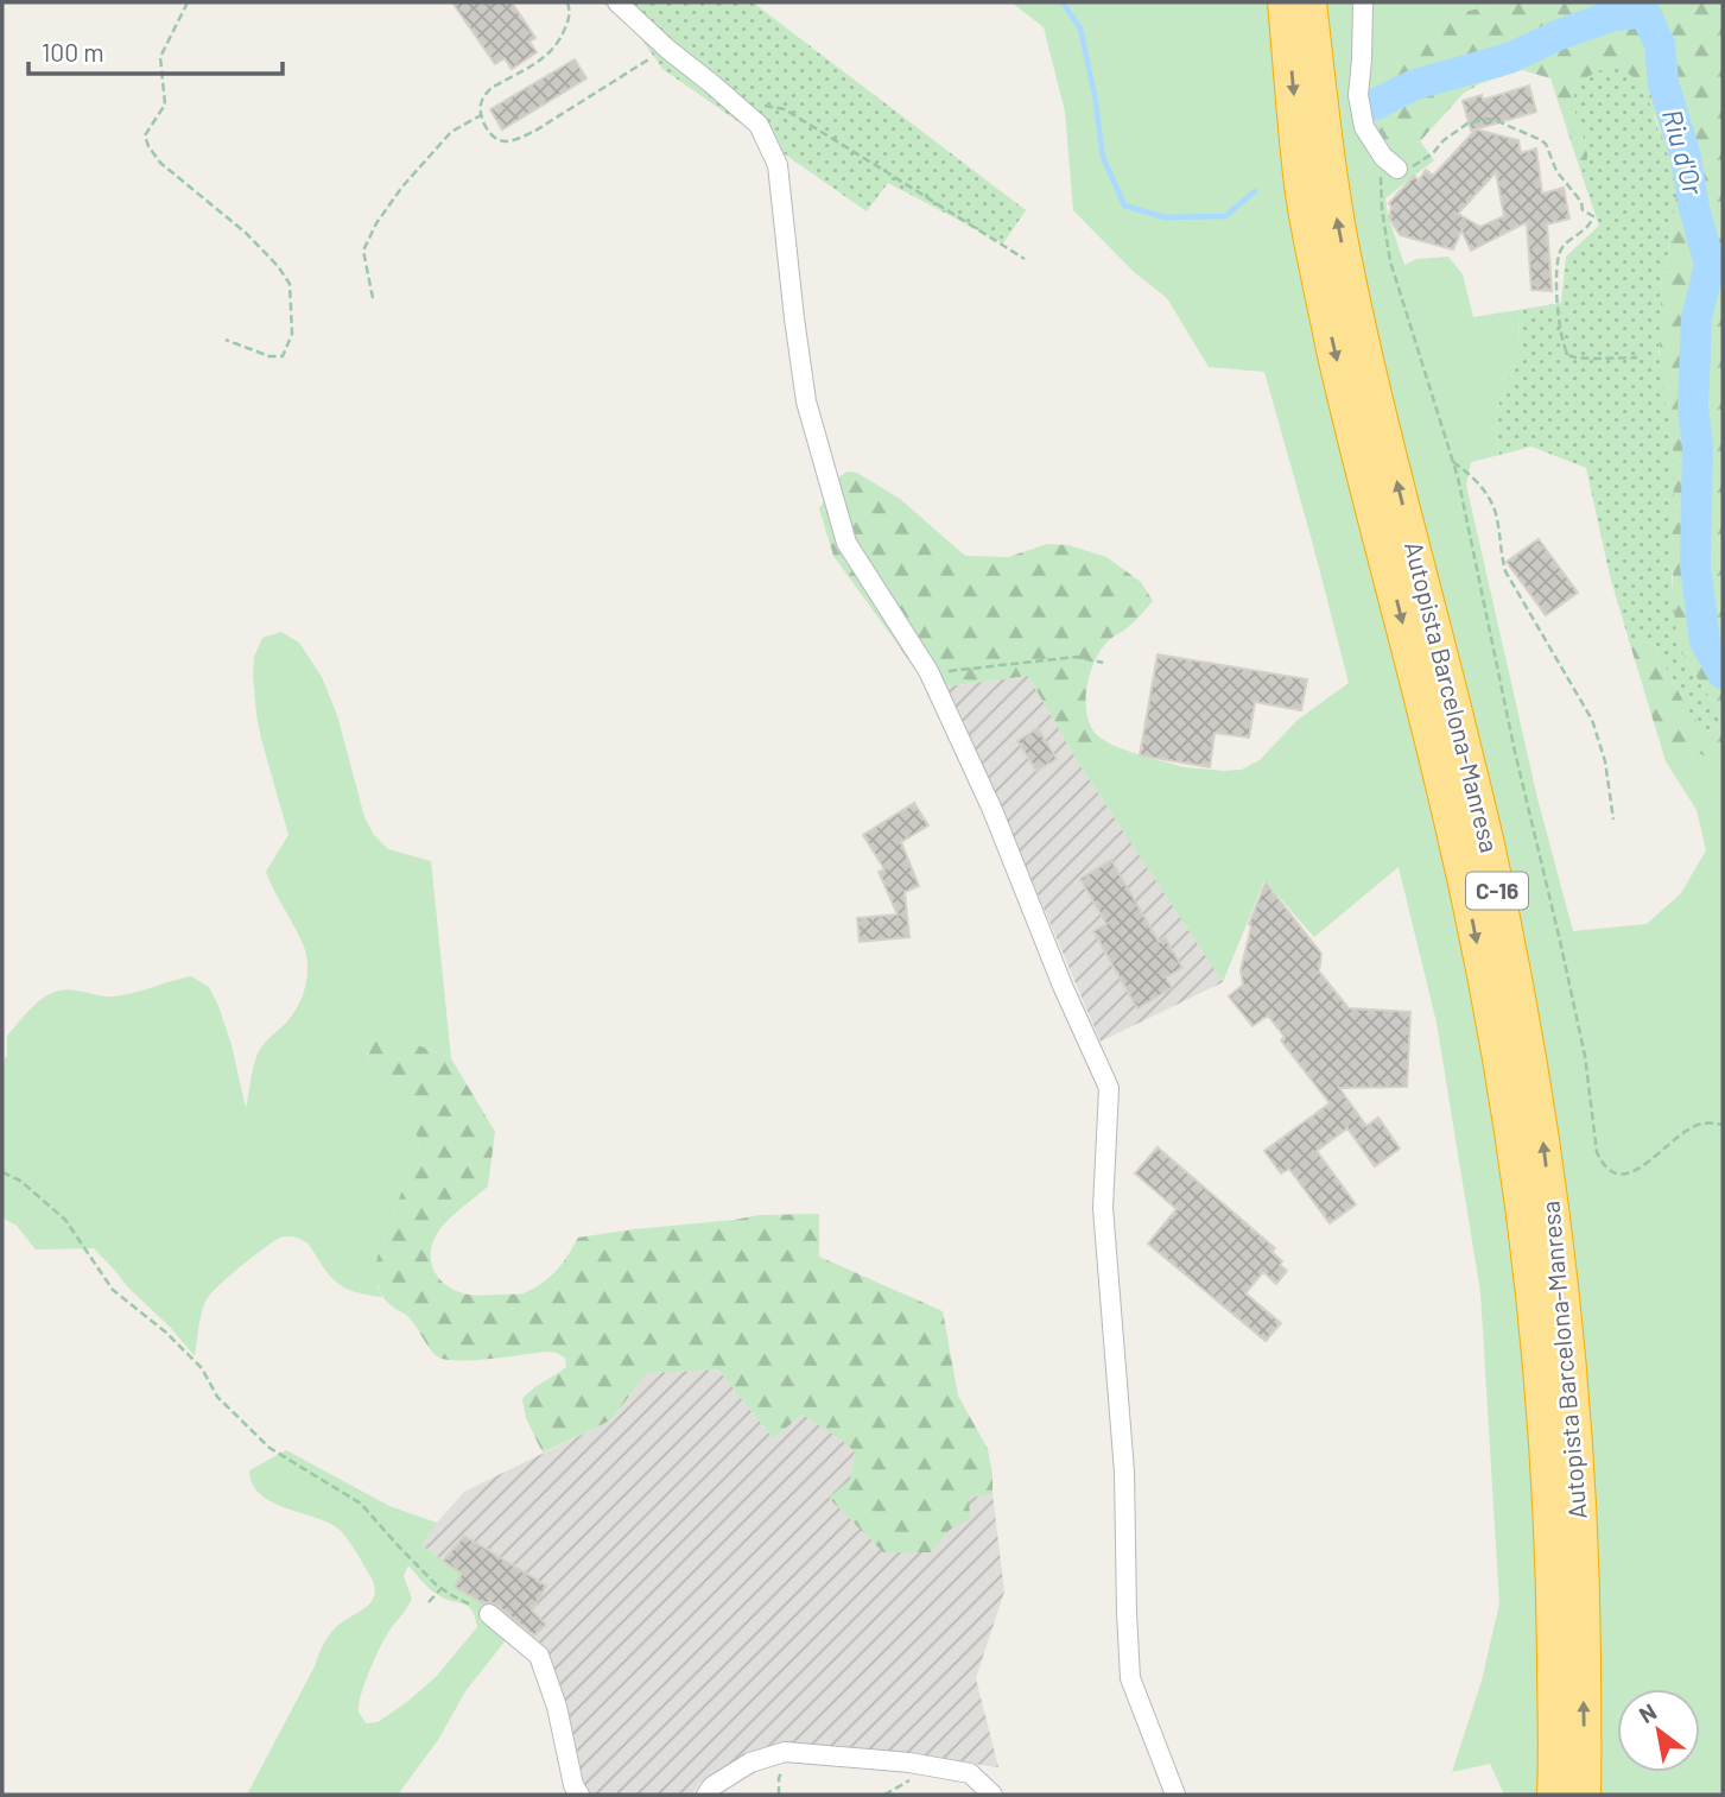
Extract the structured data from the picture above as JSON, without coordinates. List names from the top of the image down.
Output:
{
  "streets": {
    "highway": ["Autopista Barcelona-Manresa", "C-16"]
  },
  "water": ["Riu d'Or"],
  "scale_bar": "100 m",
  "north": "top left"
}
